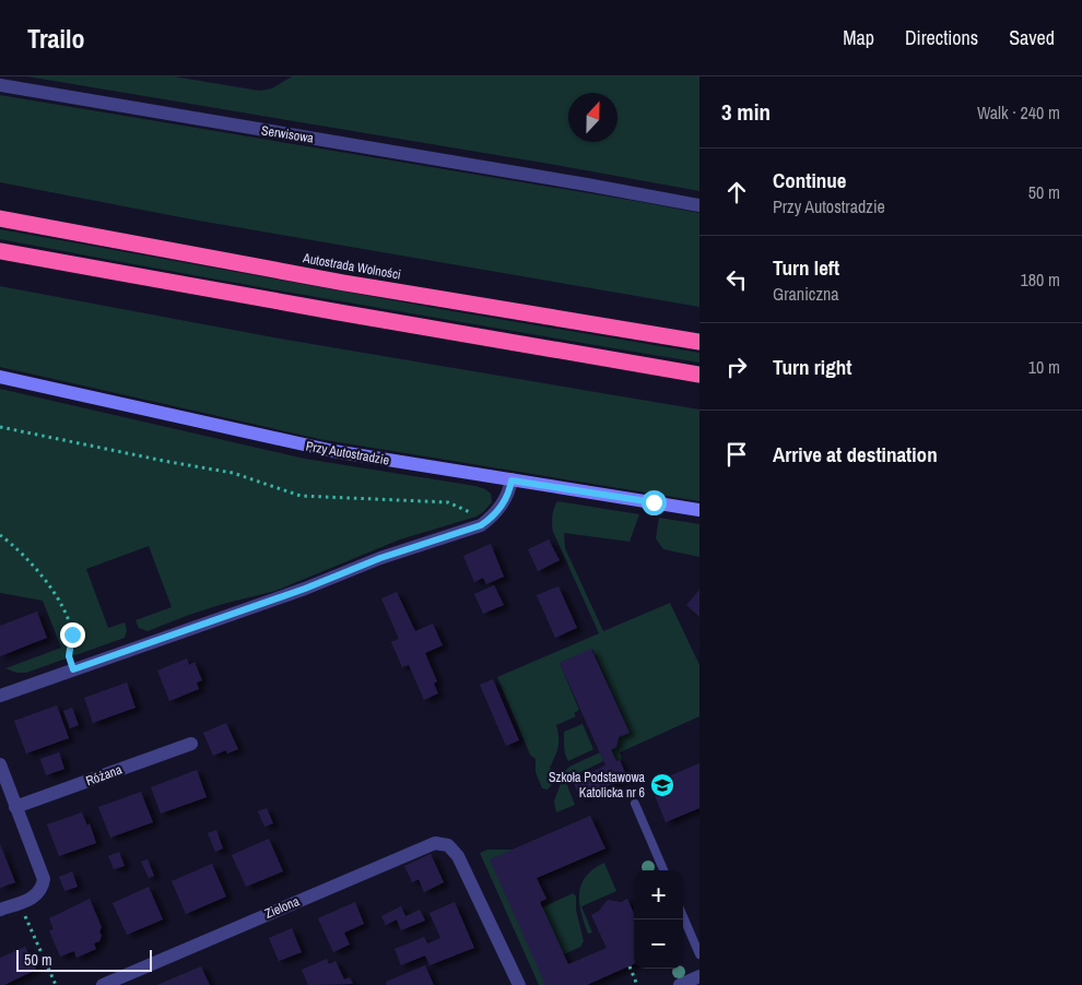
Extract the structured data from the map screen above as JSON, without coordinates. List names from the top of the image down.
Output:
{
  "streets": {
    "highway": ["Autostrada Wolności"],
    "street": [
      "Serwisowa",
      "Przy Autostradzie",
      "Różana",
      "Zielona"
    ]
  },
  "places": {
    "school or university": ["Szkoła Podstawowa Katolicka nr 6"]
  },
  "scale_bar": "50 m",
  "north": "top",
  "page": {
    "header": "Trailo",
    "nav": ["Map", "Directions", "Saved"],
    "heading": ["3 min", "Walk · 240 m"],
    "list": [
      ["Continue", "Przy Autostradzie", "50 m"],
      ["Turn left", "Graniczna", "180 m"],
      ["Turn right", "10 m"],
      "Arrive at destination"
    ],
    "map_buttons": ["+", "−"],
    "scale": "50 m"
  }
}
